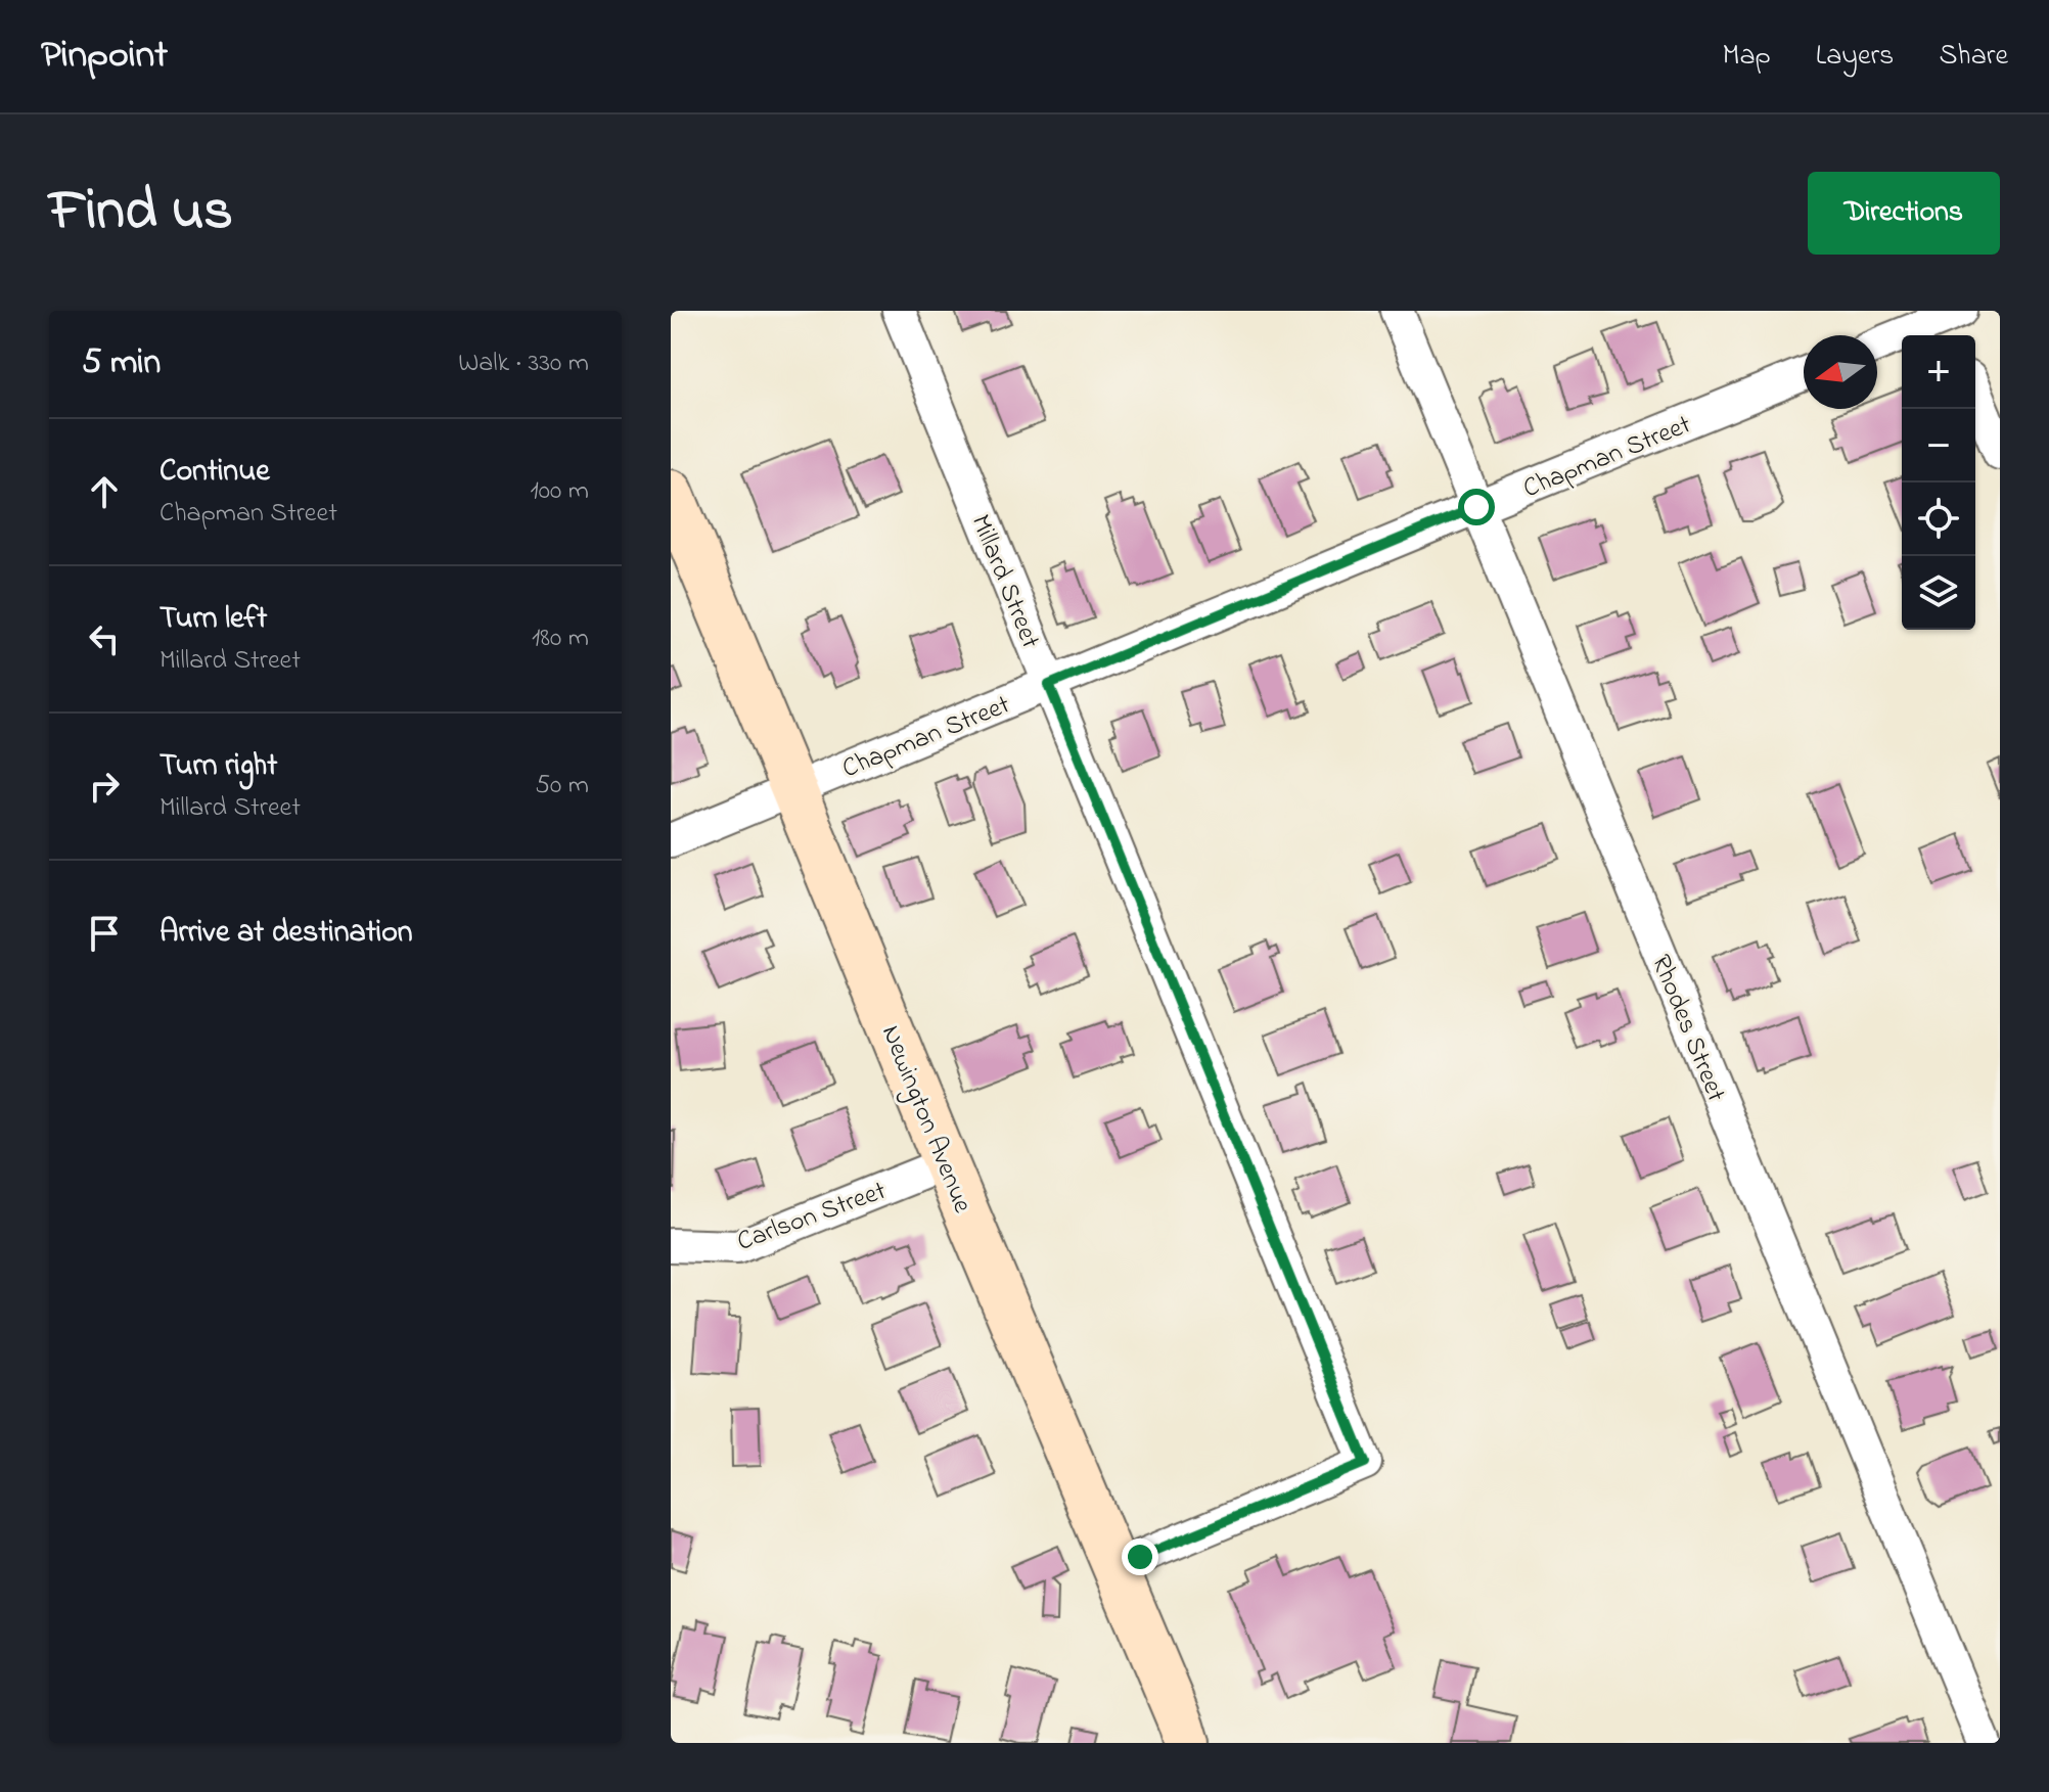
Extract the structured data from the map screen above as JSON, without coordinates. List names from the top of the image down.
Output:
{
  "streets": {
    "main road": ["Newington Avenue"],
    "street": [
      "Chapman Street",
      "Millard Street",
      "Rhodes Street",
      "Carlson Street"
    ]
  },
  "crossings": [
    ["Chapman Street", "Millard Street"],
    ["Chapman Street", "Rhodes Street"],
    ["Chapman Street", "Newington Avenue"],
    ["Millard Street", "Newington Avenue"],
    ["Newington Avenue", "Carlson Street"]
  ],
  "north": "left",
  "page": {
    "header": "Pinpoint",
    "nav": ["Map", "Layers", "Share"],
    "title": "Find us",
    "buttons": "Directions",
    "heading": ["5 min", "Walk · 330 m"],
    "map_buttons": ["+", "−"],
    "list": [
      ["Continue", "Chapman Street", "100 m"],
      ["Turn left", "Millard Street", "180 m"],
      ["Turn right", "Millard Street", "50 m"],
      "Arrive at destination"
    ]
  }
}
